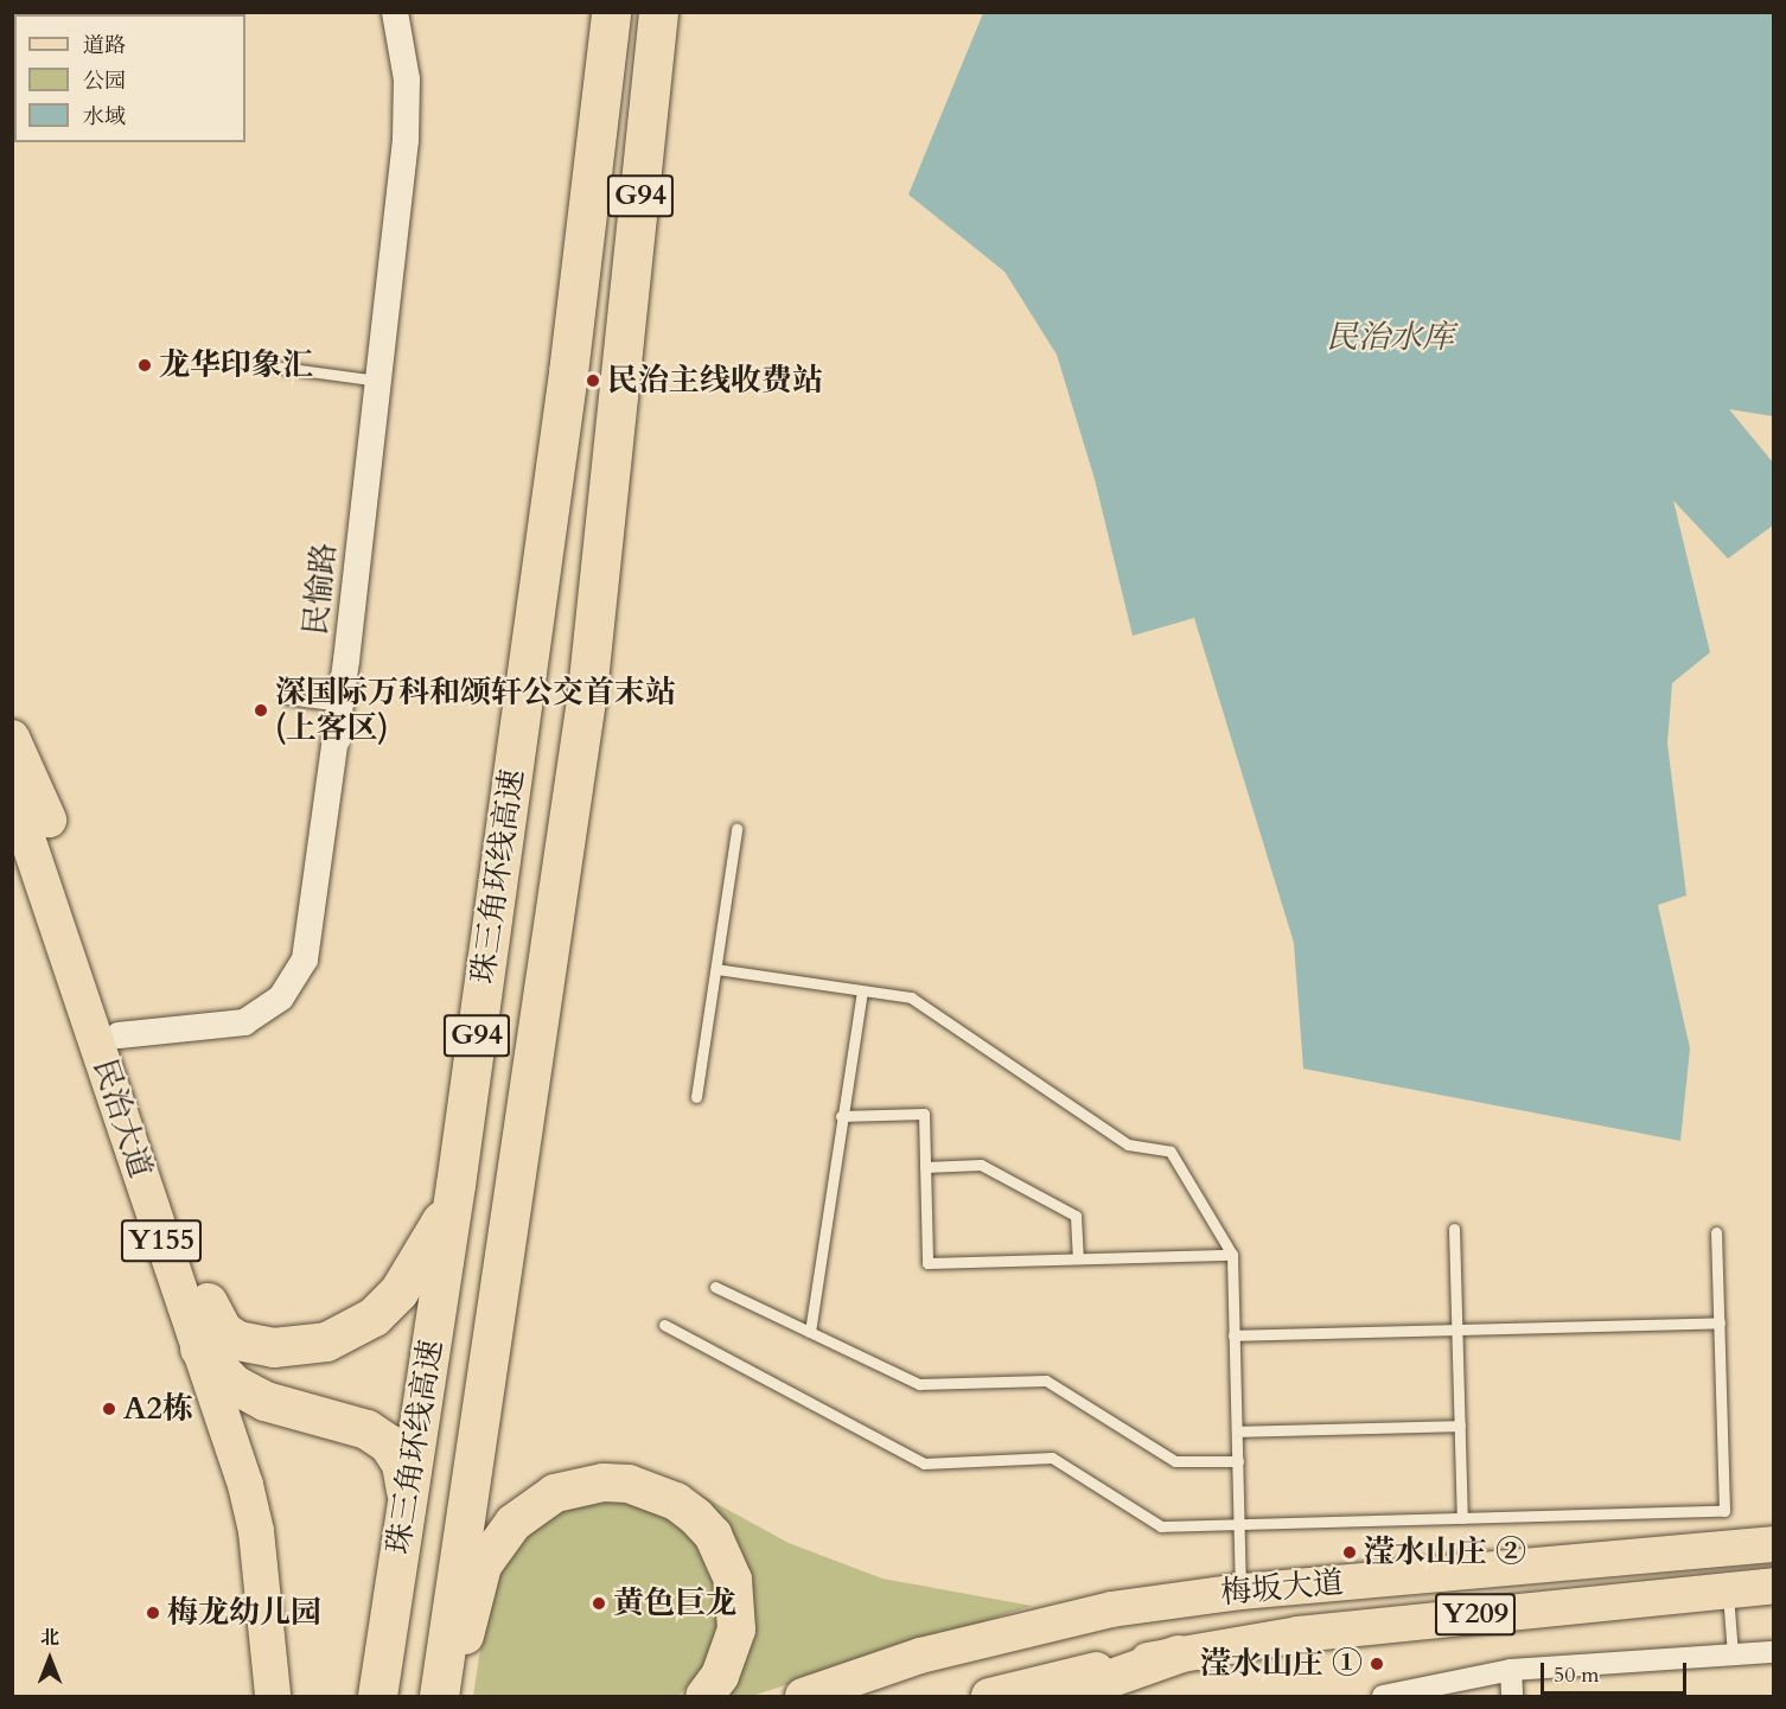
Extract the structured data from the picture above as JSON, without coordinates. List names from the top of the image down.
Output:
{
  "streets": {
    "highway": ["G94", "珠三角环线高速"],
    "main road": [
      "民治大道",
      "Y155",
      "梅坂大道",
      "Y209"
    ],
    "street": ["民愉路"]
  },
  "crossings": [
    ["民愉路", "民治大道"]
  ],
  "water": ["民治水库"],
  "places": [
    "龙华印象汇",
    "民治主线收费站",
    "深国际万科和颂轩公交首末站 (上客区)",
    "A2栋",
    "滢水山庄 ②",
    "黄色巨龙",
    "梅龙幼儿园",
    "滢水山庄 ①"
  ],
  "legend": ["道路", "公园", "水域"],
  "scale_bar": "50 m",
  "north": "top"
}
